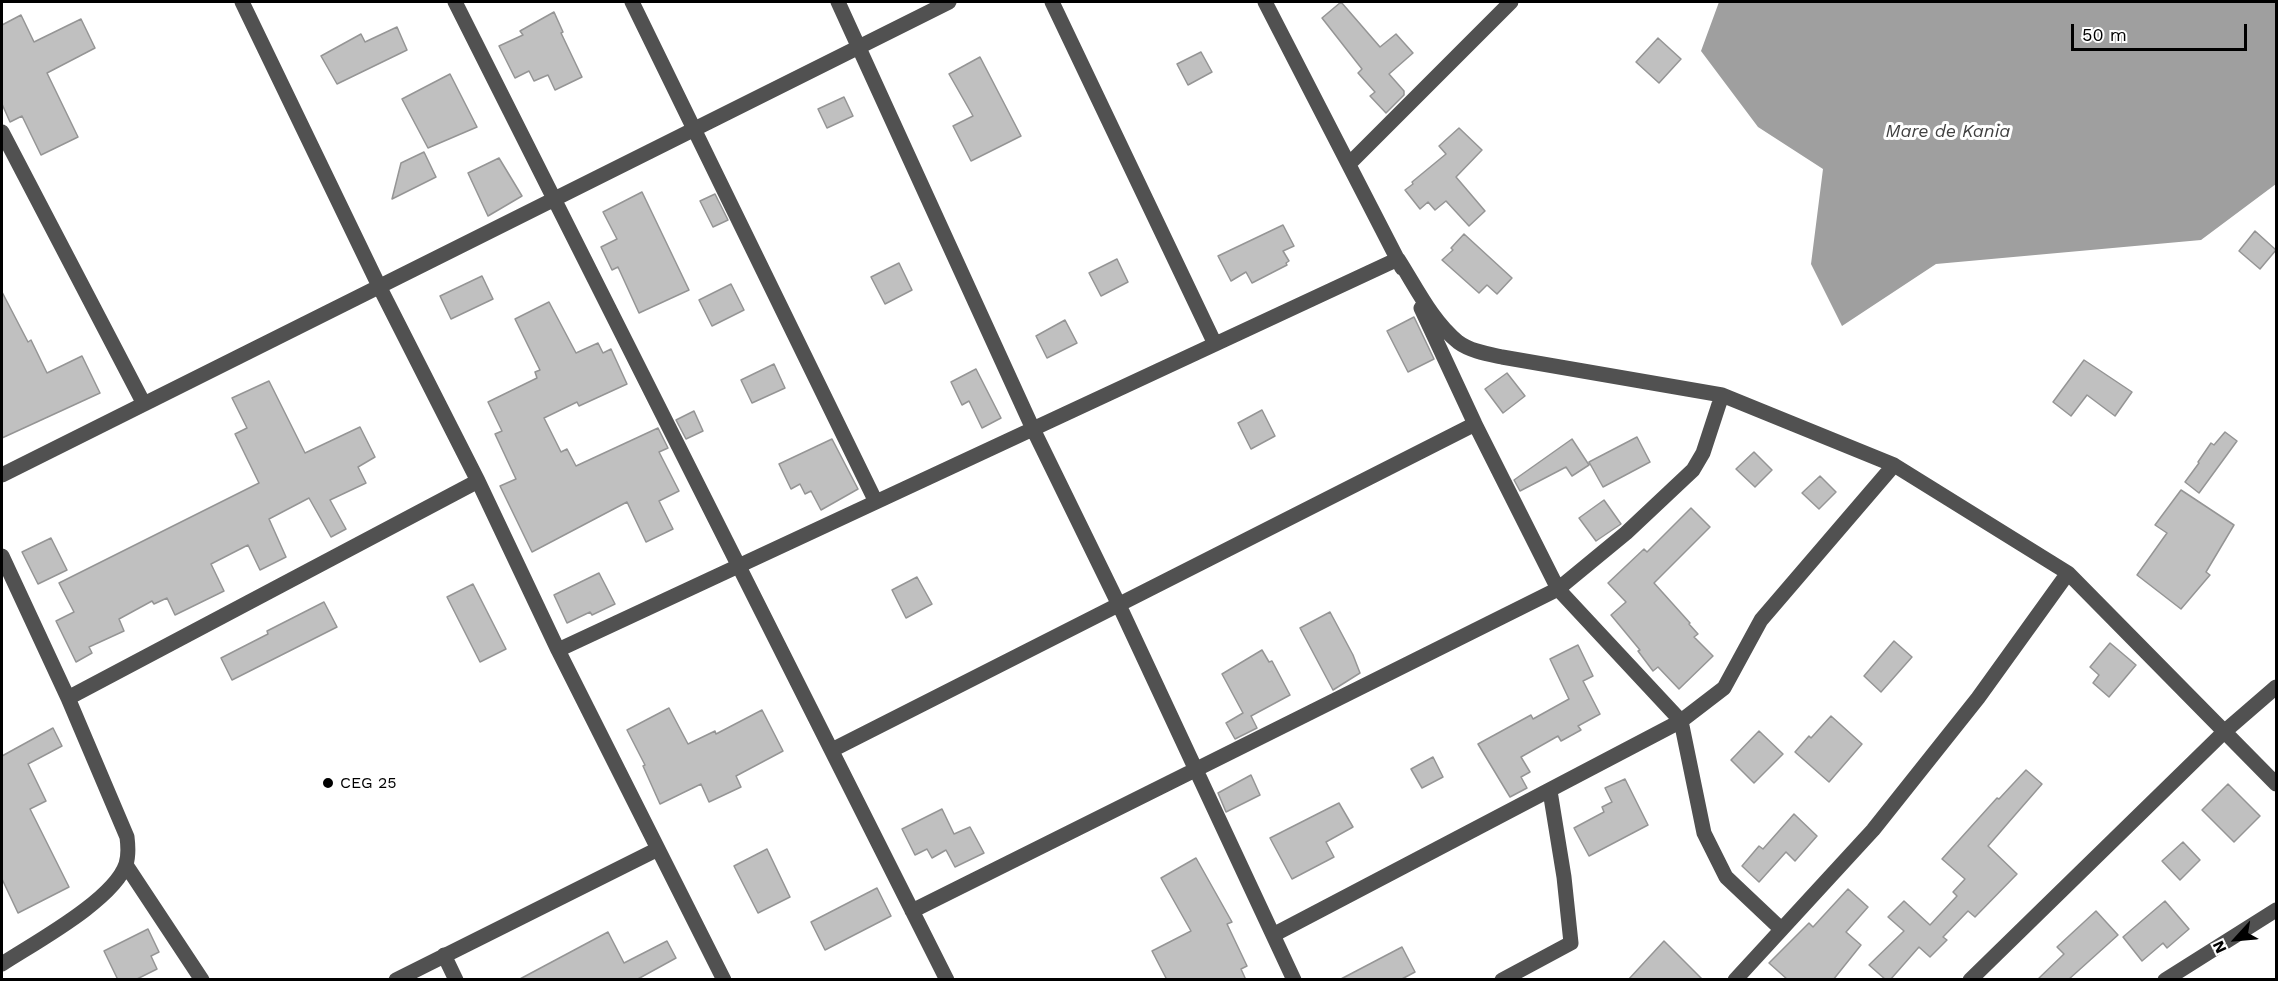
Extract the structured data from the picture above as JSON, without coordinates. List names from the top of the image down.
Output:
{
  "water": ["Mare de Kania"],
  "places": ["CEG 25"],
  "scale_bar": "50 m",
  "north": "bottom left"
}
